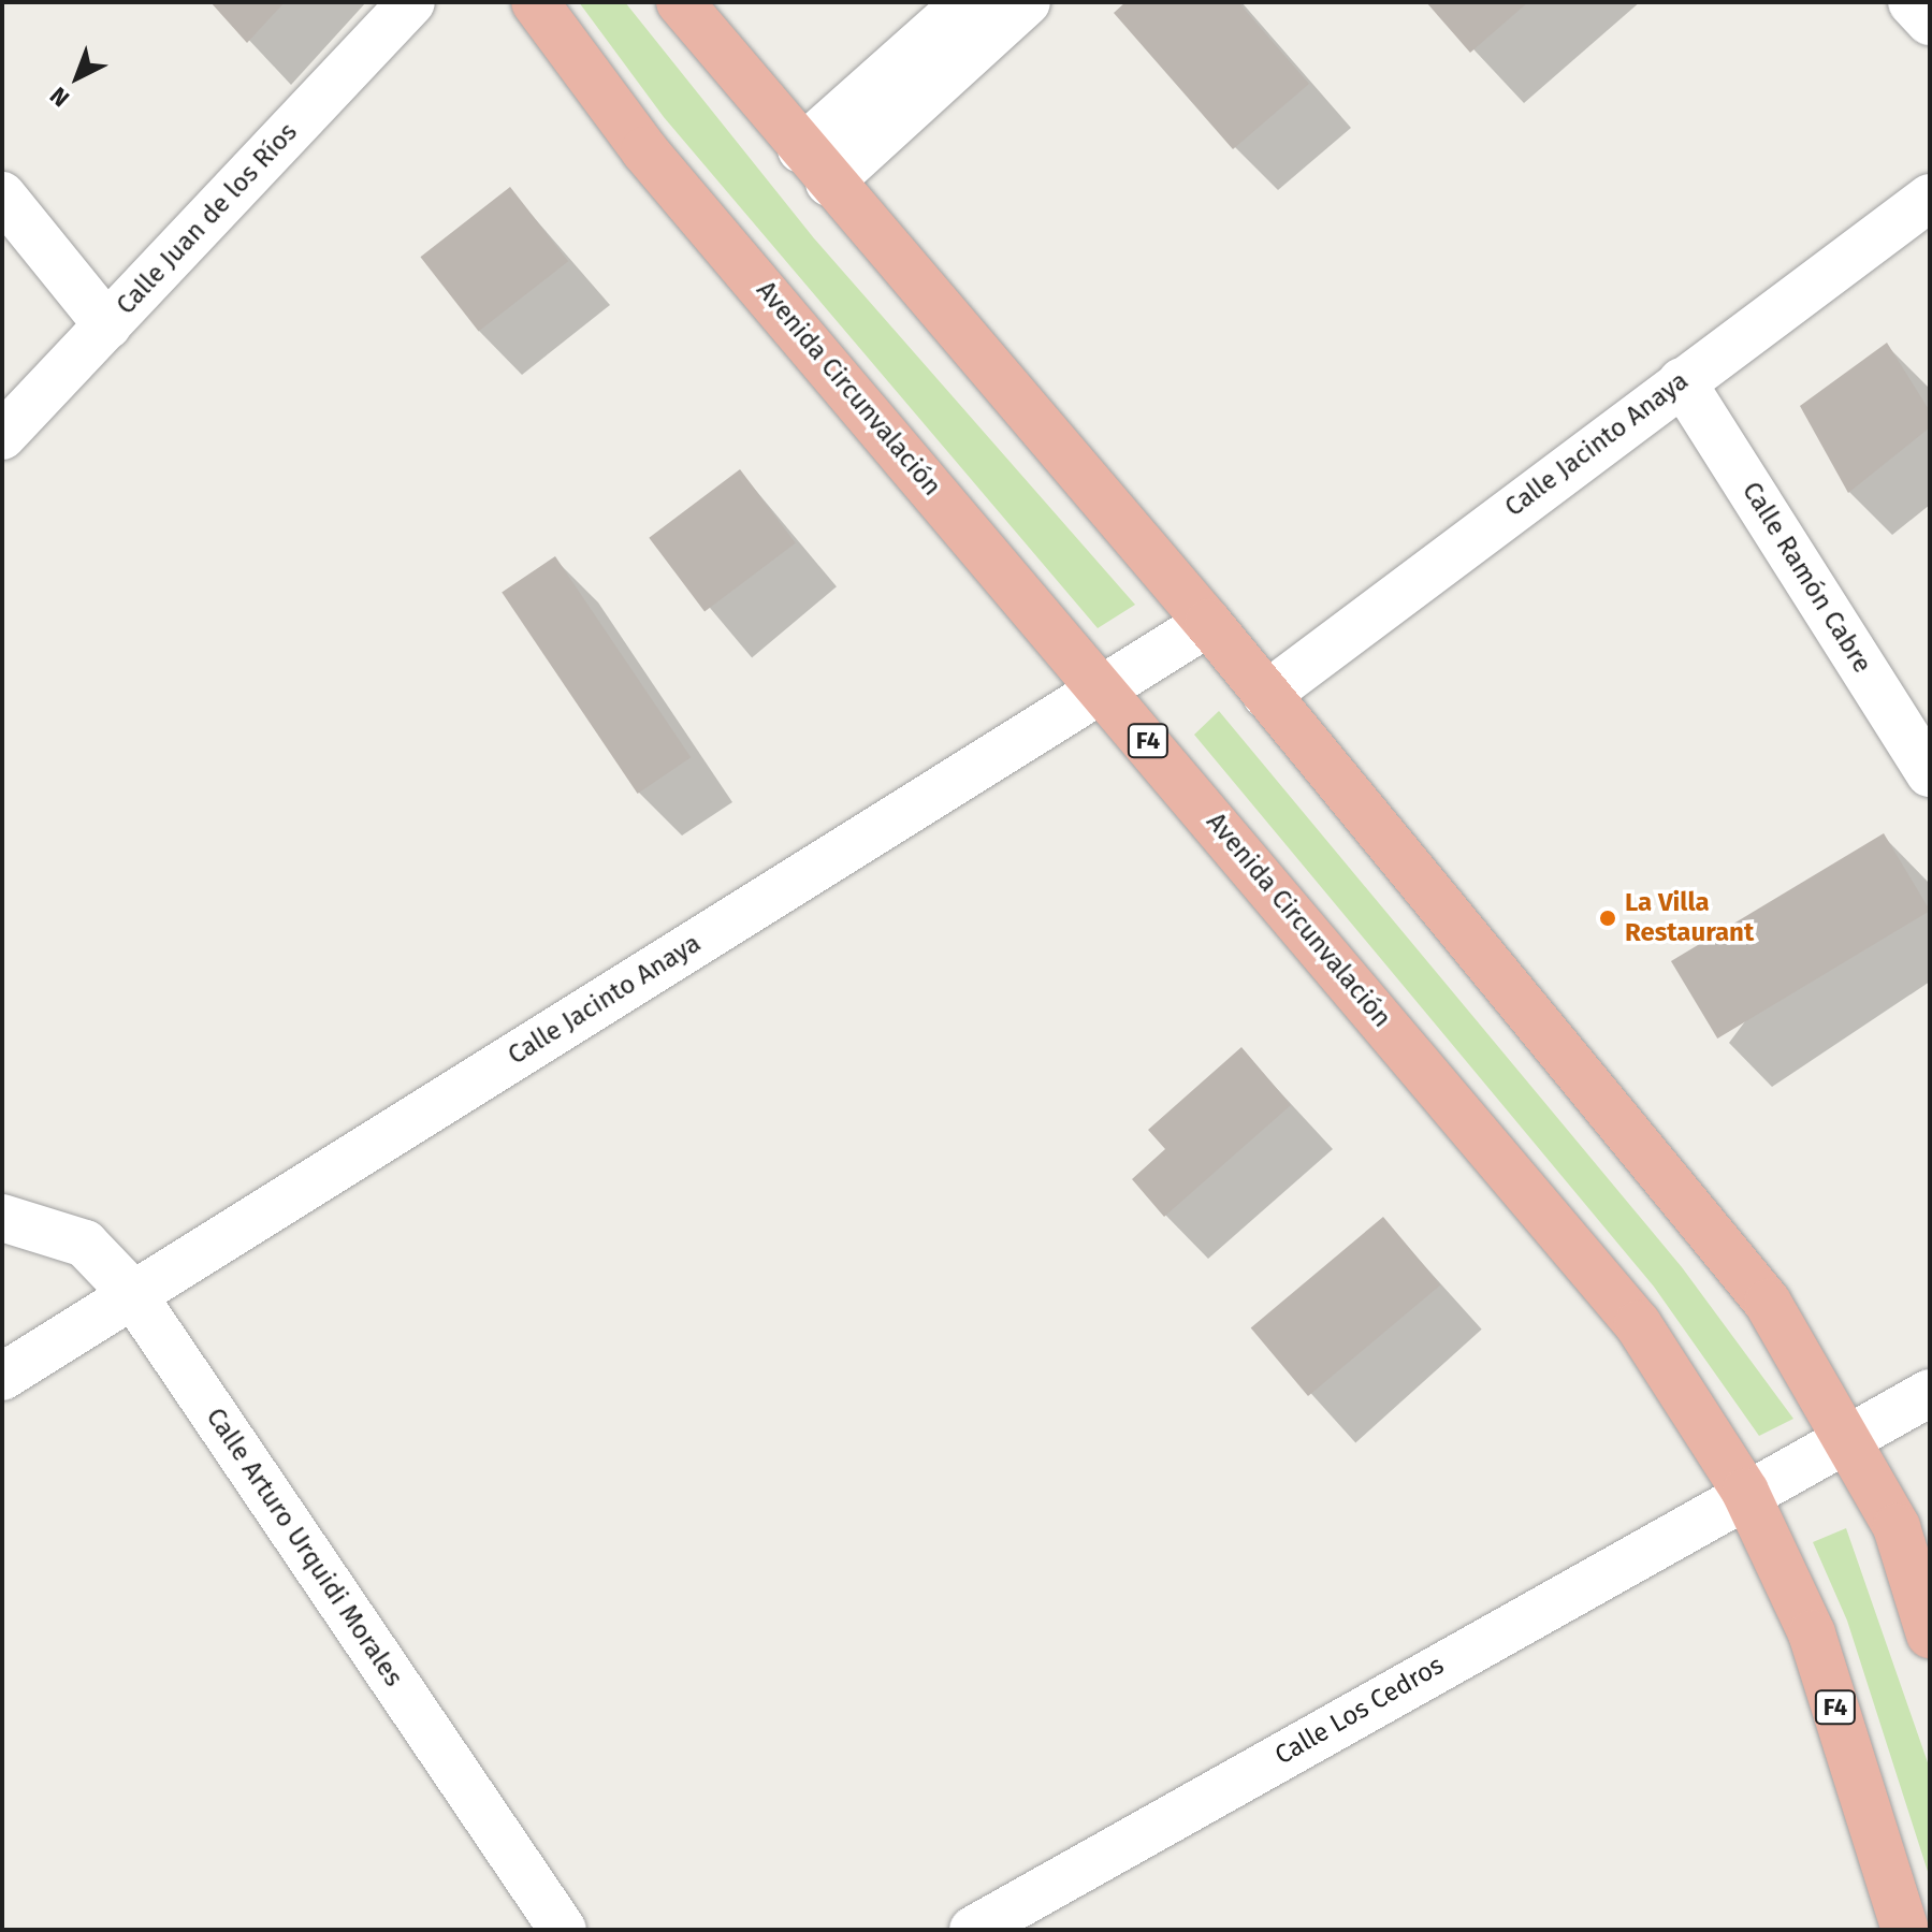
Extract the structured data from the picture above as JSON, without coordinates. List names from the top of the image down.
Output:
{
  "streets": {
    "highway": ["Avenida Circunvalación", "F4"],
    "street": [
      "Calle Juan de los Ríos",
      "Calle Jacinto Anaya",
      "Calle Ramón Cabre",
      "Calle Arturo Urquidi Morales",
      "Calle Los Cedros"
    ]
  },
  "crossings": [
    ["Avenida Circunvalación", "Calle Jacinto Anaya"],
    ["Avenida Circunvalación", "Calle Los Cedros"],
    ["Calle Jacinto Anaya", "Calle Ramón Cabre"],
    ["Calle Jacinto Anaya", "Calle Arturo Urquidi Morales"]
  ],
  "places": ["La Villa Restaurant"],
  "north": "bottom left"
}
